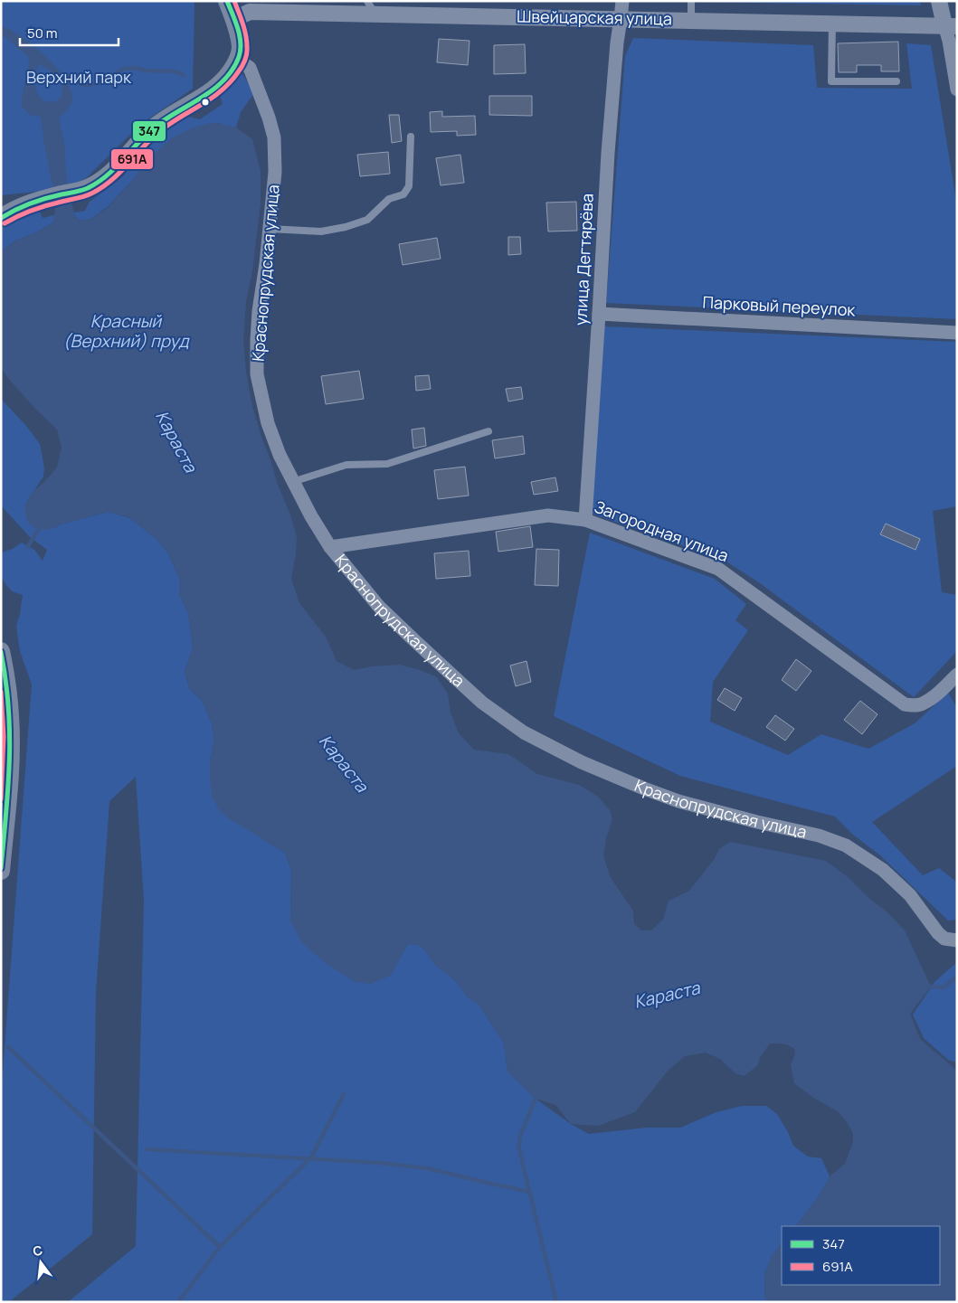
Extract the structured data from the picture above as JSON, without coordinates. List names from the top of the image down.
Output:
{
  "streets": {
    "street": [
      "Швейцарская улица",
      "улица Дегтярёва",
      "Краснопрудская улица",
      "Парковый переулок",
      "Загородная улица"
    ]
  },
  "crossings": [
    ["Швейцарская улица", "улица Дегтярёва"],
    ["улица Дегтярёва", "Парковый переулок"],
    ["улица Дегтярёва", "Загородная улица"],
    ["Краснопрудская улица", "Загородная улица"]
  ],
  "water": ["Красный (Верхний) пруд", "Караста"],
  "parks": ["Верхний парк"],
  "lines": ["transit line 347", "transit line 691А"],
  "legend": ["347", "691А"],
  "scale_bar": "50 m",
  "north": "top"
}
